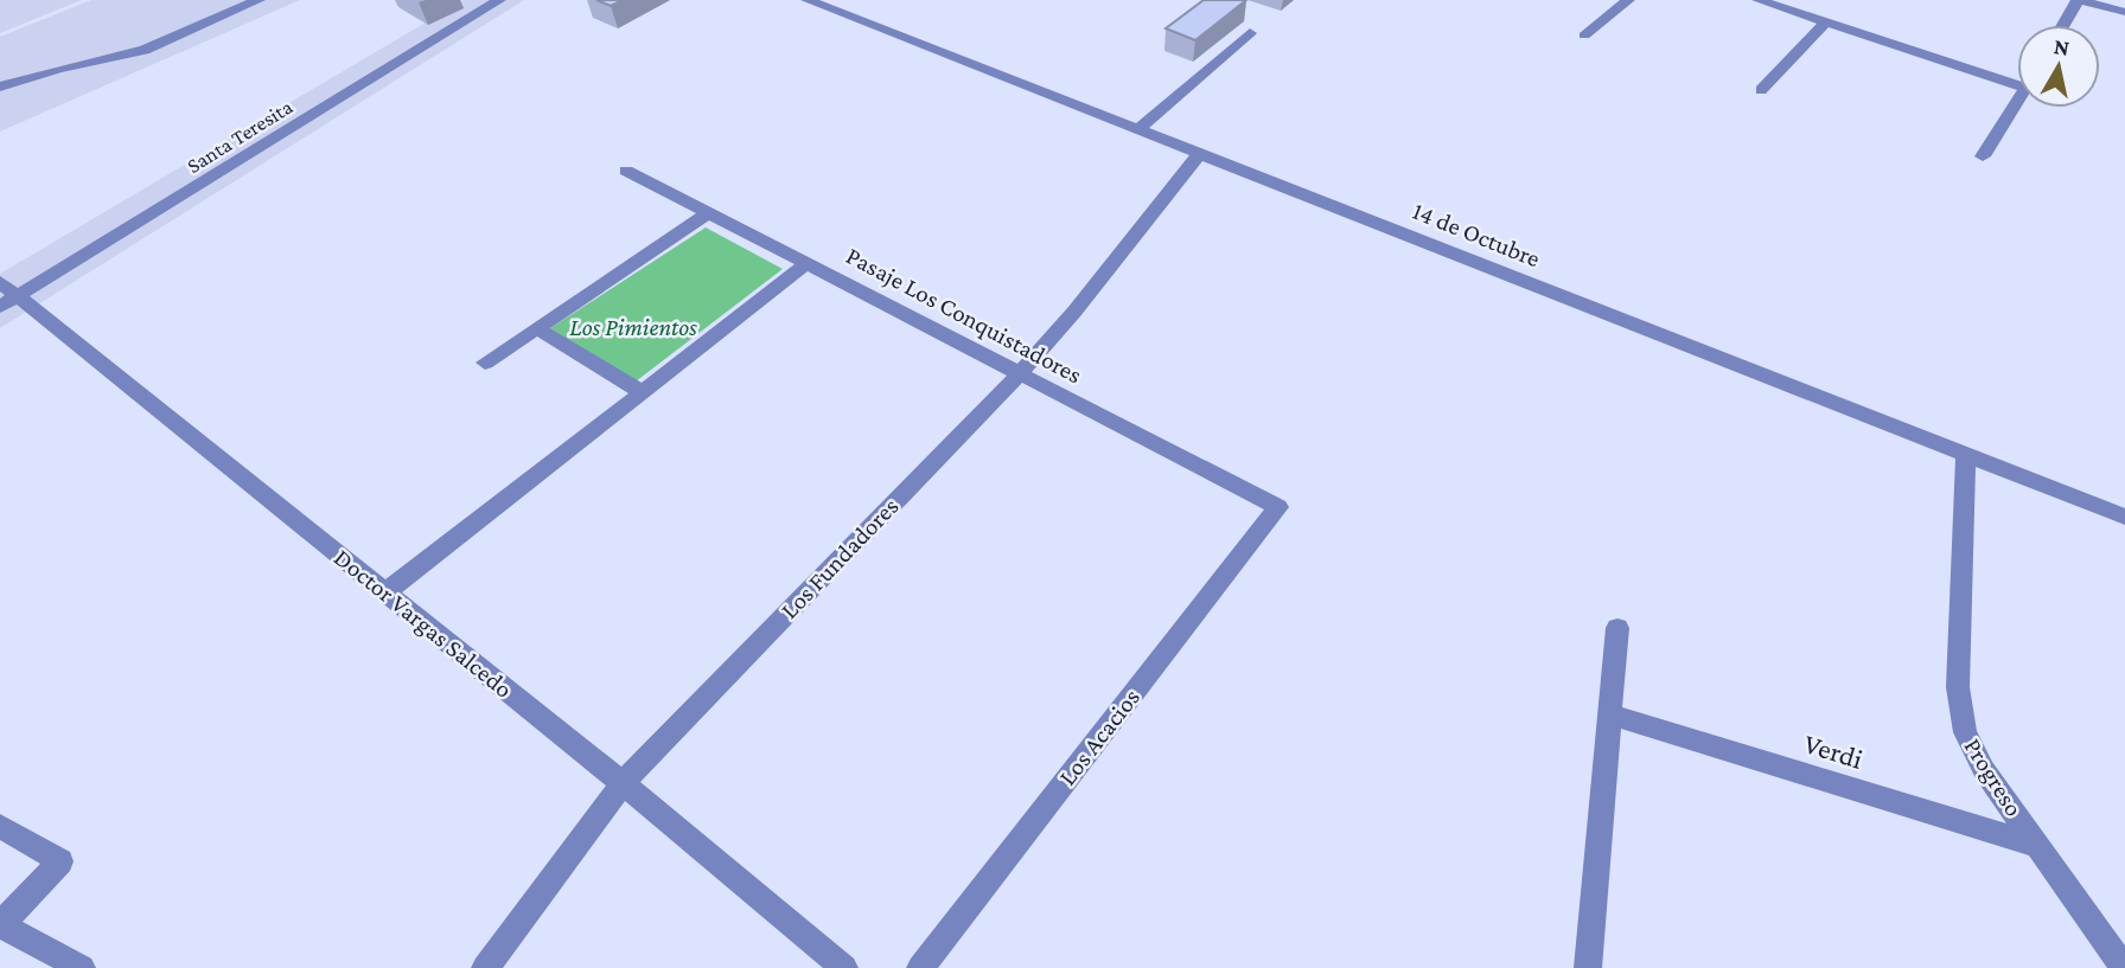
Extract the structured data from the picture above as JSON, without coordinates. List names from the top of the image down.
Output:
{
  "streets": {
    "street": [
      "Santa Teresita",
      "14 de Octubre",
      "Pasaje Los Conquistadores",
      "Los Fundadores",
      "Doctor Vargas Salcedo",
      "Los Acacios",
      "Verdi",
      "Progreso"
    ]
  },
  "crossings": [
    ["Santa Teresita", "Doctor Vargas Salcedo"],
    ["14 de Octubre", "Los Fundadores"],
    ["14 de Octubre", "Progreso"],
    ["Pasaje Los Conquistadores", "Los Fundadores"],
    ["Pasaje Los Conquistadores", "Los Acacios"],
    ["Los Fundadores", "Doctor Vargas Salcedo"],
    ["Verdi", "Progreso"]
  ],
  "parks": ["Los Pimientos"],
  "north": "top"
}
